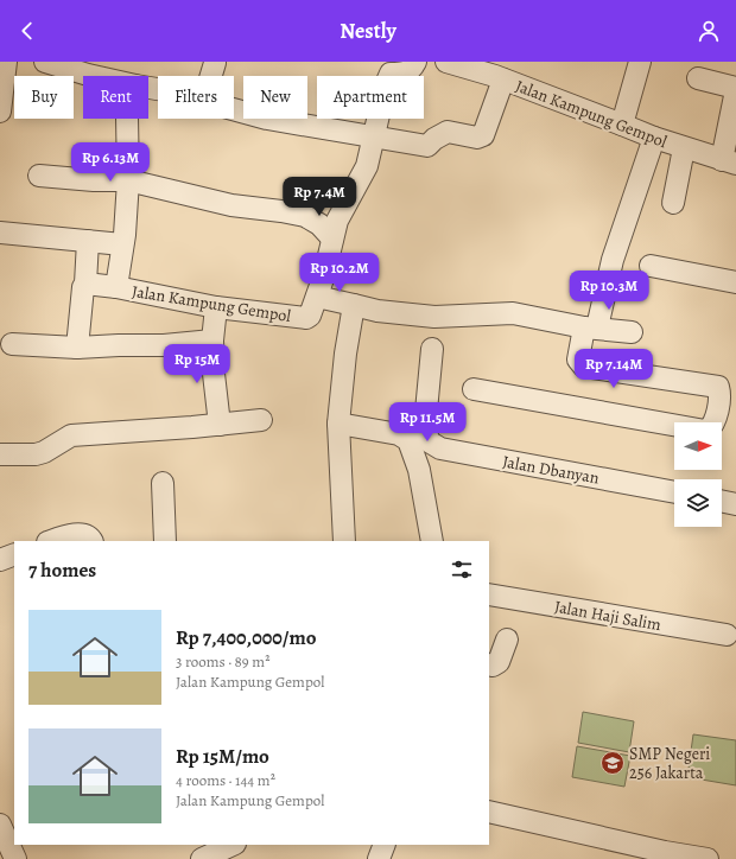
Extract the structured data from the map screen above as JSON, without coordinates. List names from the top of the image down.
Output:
{
  "streets": {
    "street": ["Jalan Kampung Gempol", "Jalan Dbanyan", "Jalan Haji Salim"]
  },
  "places": {
    "school or university": ["SMP Negeri 256 Jakarta"]
  },
  "north": "right",
  "page": {
    "header": "Nestly",
    "chip": [
      "Buy",
      "Rent",
      "Filters",
      "New",
      "Apartment"
    ],
    "price": [
      "Rp 6.13M",
      "Rp 7.4M",
      "Rp 10.2M",
      "Rp 10.3M",
      "Rp 15M",
      "Rp 7.14M",
      "Rp 11.5M"
    ],
    "heading": "7 homes",
    "list": [
      {
        "name": "Rp 7,400,000/mo",
        "note": "3 rooms · 89 m² · Jalan Kampung Gempol"
      },
      {
        "name": "Rp 15M/mo",
        "note": "4 rooms · 144 m² · Jalan Kampung Gempol"
      }
    ]
  }
}
